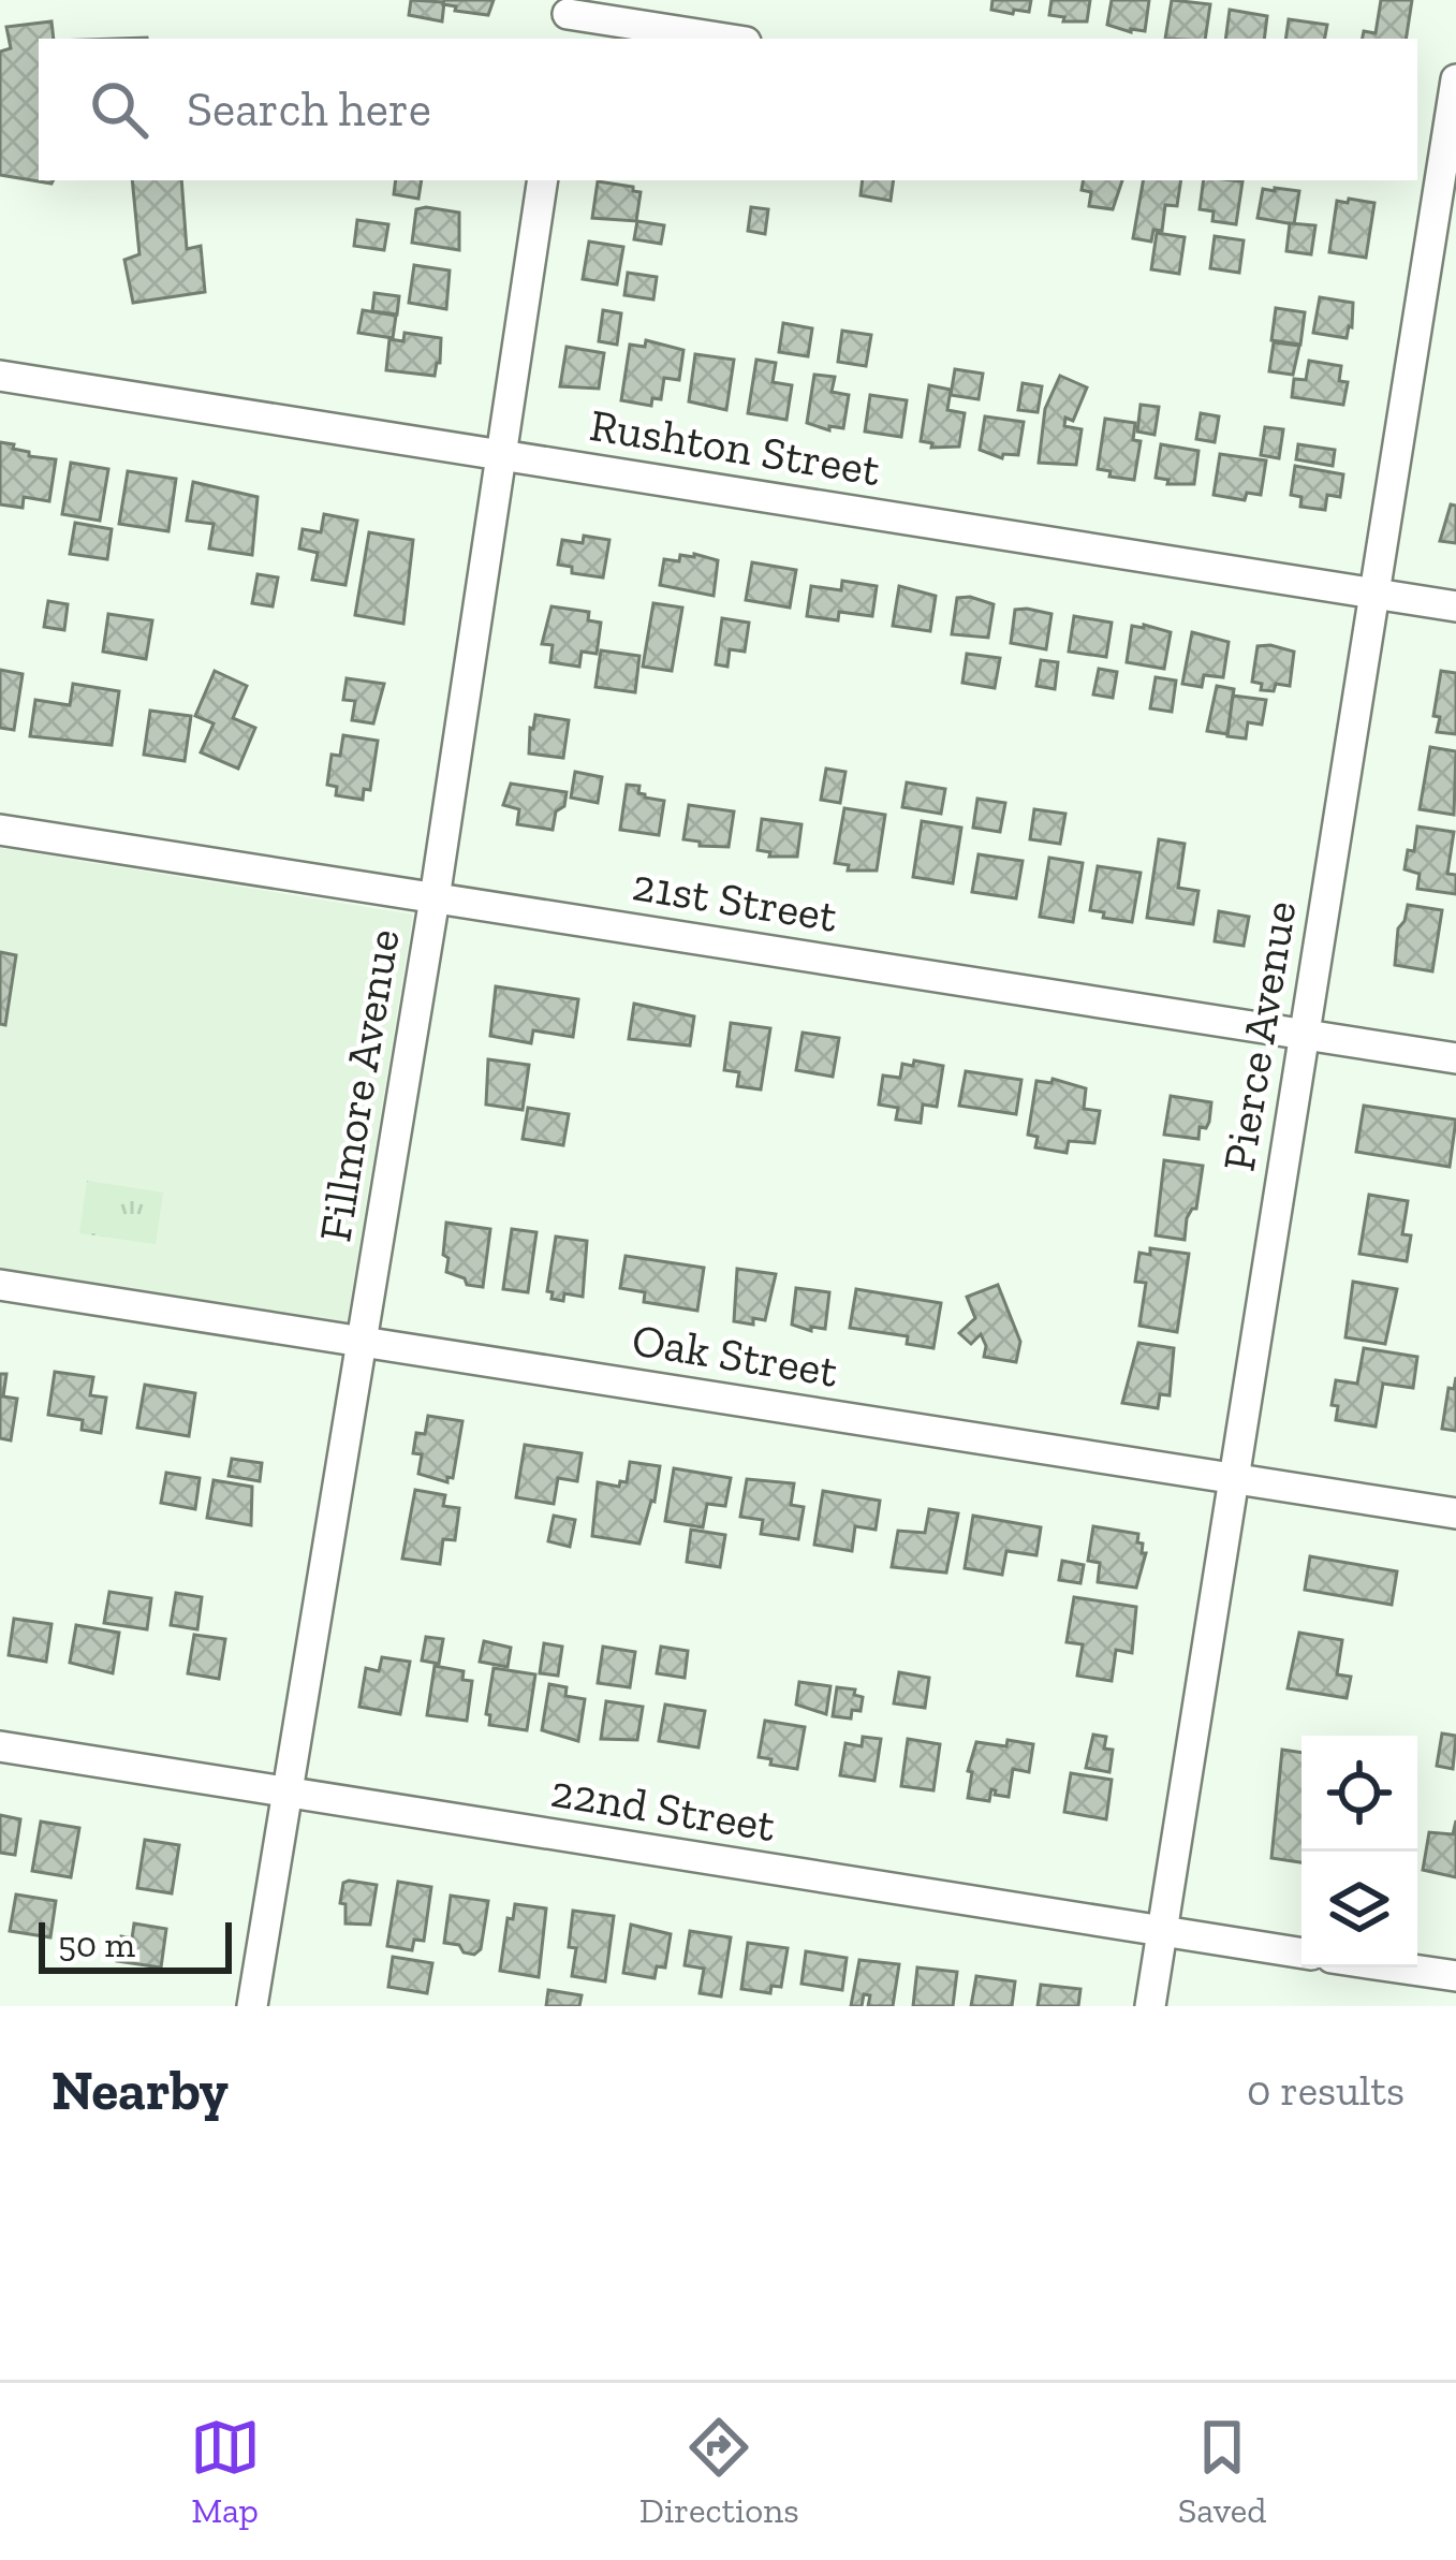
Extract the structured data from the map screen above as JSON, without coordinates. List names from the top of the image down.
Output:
{
  "streets": {
    "street": [
      "Rushton Street",
      "21st Street",
      "Pierce Avenue",
      "Fillmore Avenue",
      "Oak Street",
      "22nd Street"
    ]
  },
  "crossings": [
    ["Rushton Street", "Pierce Avenue"],
    ["Rushton Street", "Fillmore Avenue"],
    ["21st Street", "Pierce Avenue"],
    ["21st Street", "Fillmore Avenue"],
    ["Pierce Avenue", "Oak Street"],
    ["Pierce Avenue", "22nd Street"],
    ["Fillmore Avenue", "Oak Street"],
    ["Fillmore Avenue", "22nd Street"]
  ],
  "scale_bar": "50 m",
  "page": {
    "search": "Search here",
    "scale": "50 m",
    "heading": ["Nearby", "0 results"],
    "nav": ["Map", "Directions", "Saved"]
  }
}
